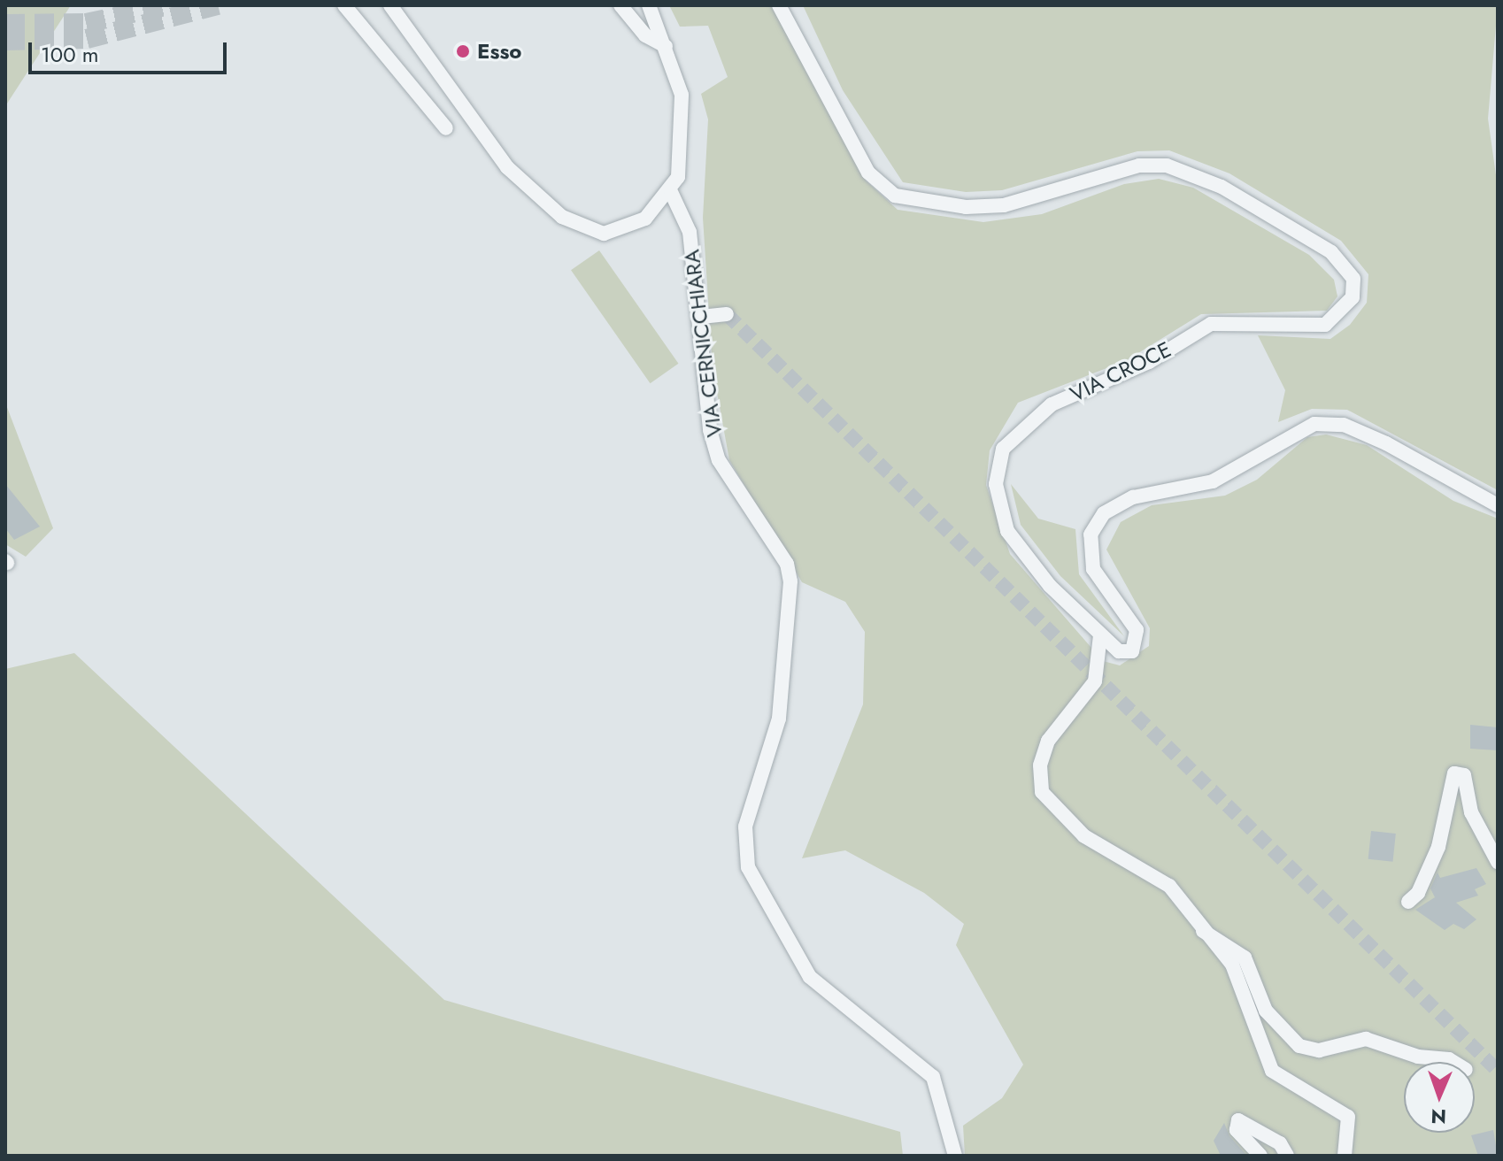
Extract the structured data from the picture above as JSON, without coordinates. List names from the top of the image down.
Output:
{
  "streets": {
    "street": ["VIA CERNICCHIARA", "VIA CROCE"]
  },
  "places": ["Esso"],
  "scale_bar": "100 m",
  "north": "bottom"
}
